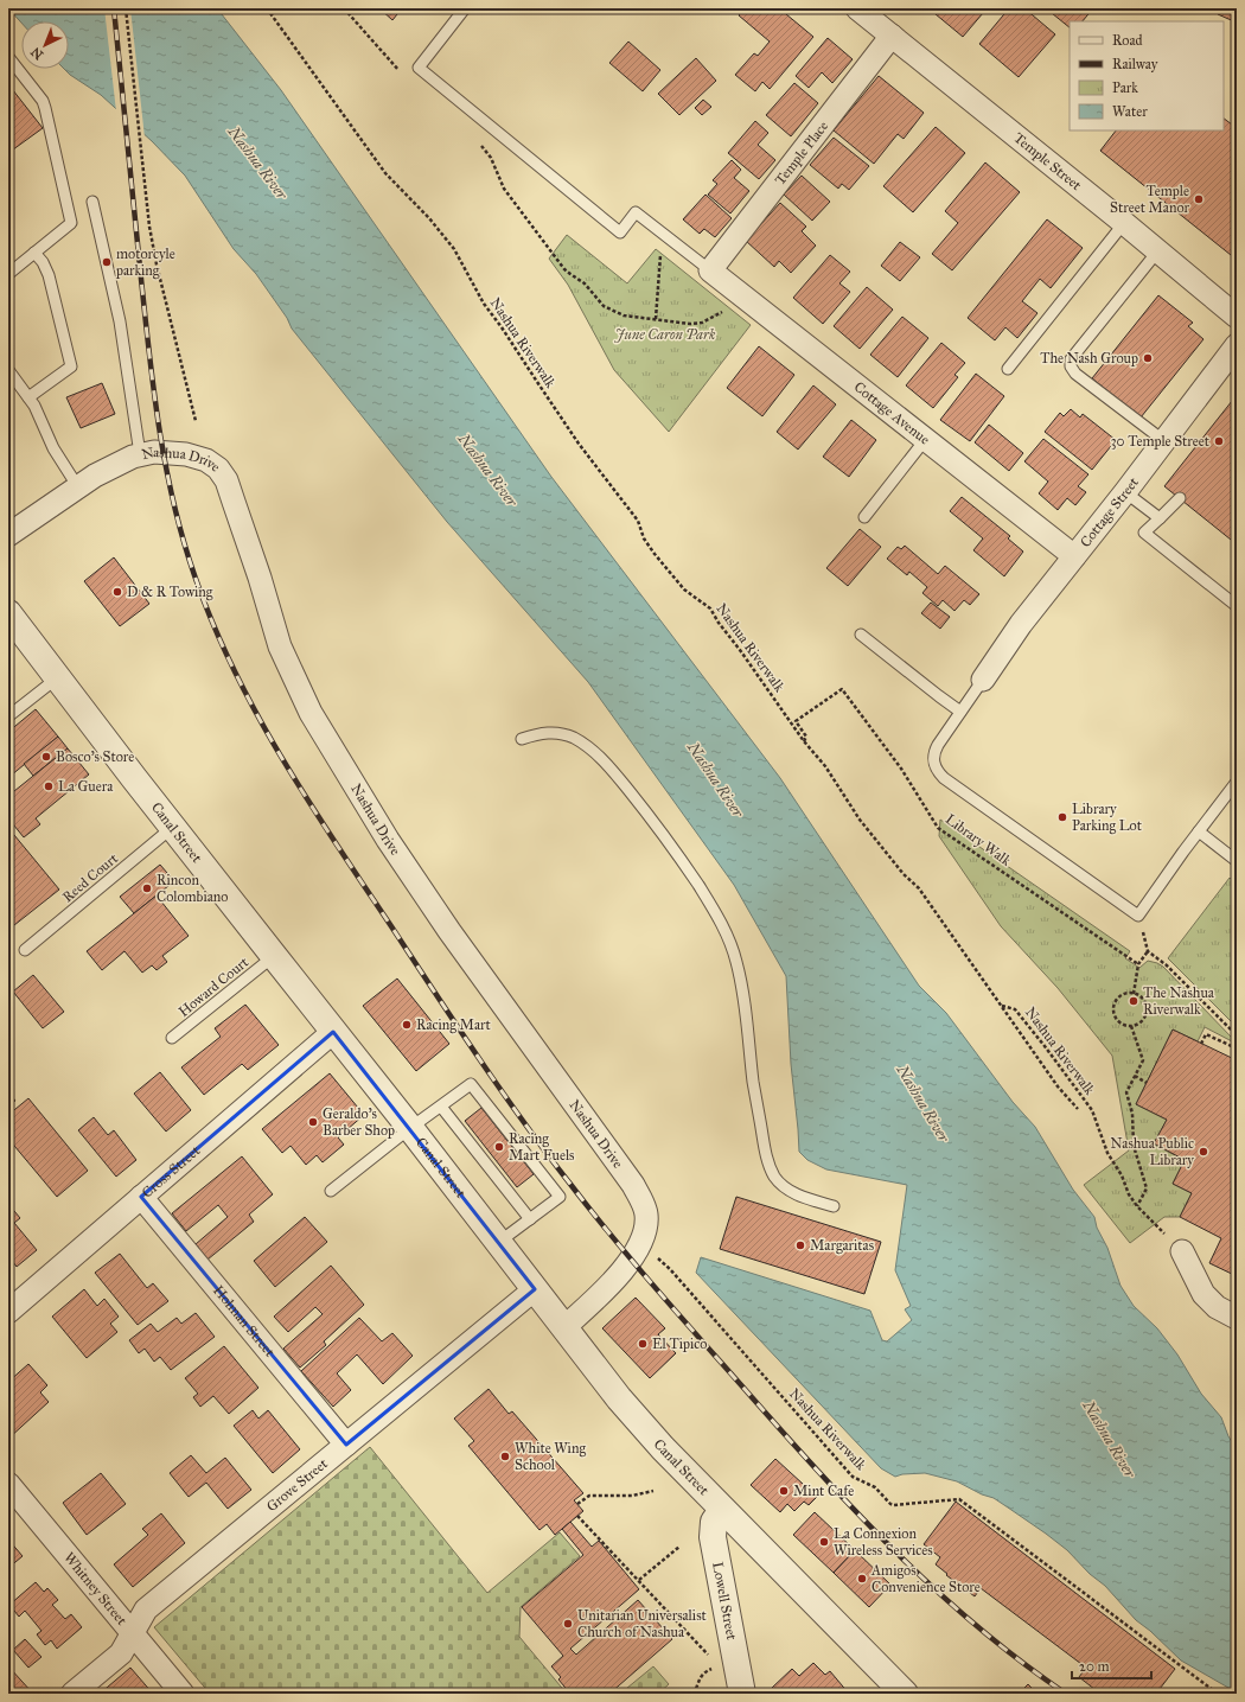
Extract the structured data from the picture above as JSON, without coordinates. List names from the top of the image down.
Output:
{
  "streets": {
    "street": [
      "Temple Place",
      "Temple Street",
      "Cottage Avenue",
      "Nashua Drive",
      "Cottage Street",
      "Canal Street",
      "Cross Street",
      "Holman Street",
      "Grove Street",
      "Whitney Street",
      "Lowell Street"
    ],
    "lane": ["Reed Court", "Howard Court"],
    "path": ["Nashua Riverwalk", "Library Walk"]
  },
  "crossings": [
    ["Temple Place", "Temple Street"],
    ["Temple Place", "Cottage Avenue"],
    ["Nashua Riverwalk", "Nashua Drive"],
    ["Nashua Riverwalk", "Library Walk"],
    ["Cottage Avenue", "Cottage Street"],
    ["Nashua Drive", "Canal Street"],
    ["Canal Street", "Reed Court"],
    ["Canal Street", "Howard Court"],
    ["Canal Street", "Cross Street"],
    ["Canal Street", "Grove Street"],
    ["Canal Street", "Lowell Street"],
    ["Cross Street", "Holman Street"],
    ["Holman Street", "Grove Street"],
    ["Grove Street", "Whitney Street"]
  ],
  "water": ["Nashua River"],
  "parks": ["June Caron Park"],
  "places": [
    "Temple Street Manor",
    "motorcyle parking",
    "The Nash Group",
    "30 Temple Street",
    "D & R Towing",
    "Bosco's Store",
    "La Guera",
    "Library Parking Lot",
    "Rincon Colombiano",
    "The Nashua Riverwalk",
    "Racing Mart",
    "Geraldo's Barber Shop",
    "Racing Mart Fuels",
    "Nashua Public Library",
    "Margaritas",
    "El Tipico",
    "White Wing School",
    "Mint Cafe",
    "La Connexion Wireless Services",
    "Amigos Convenience Store",
    "Unitarian Universalist Church of Nashua"
  ],
  "legend": [
    "Road",
    "Railway",
    "Park",
    "Water"
  ],
  "scale_bar": "20 m",
  "north": "bottom left"
}
